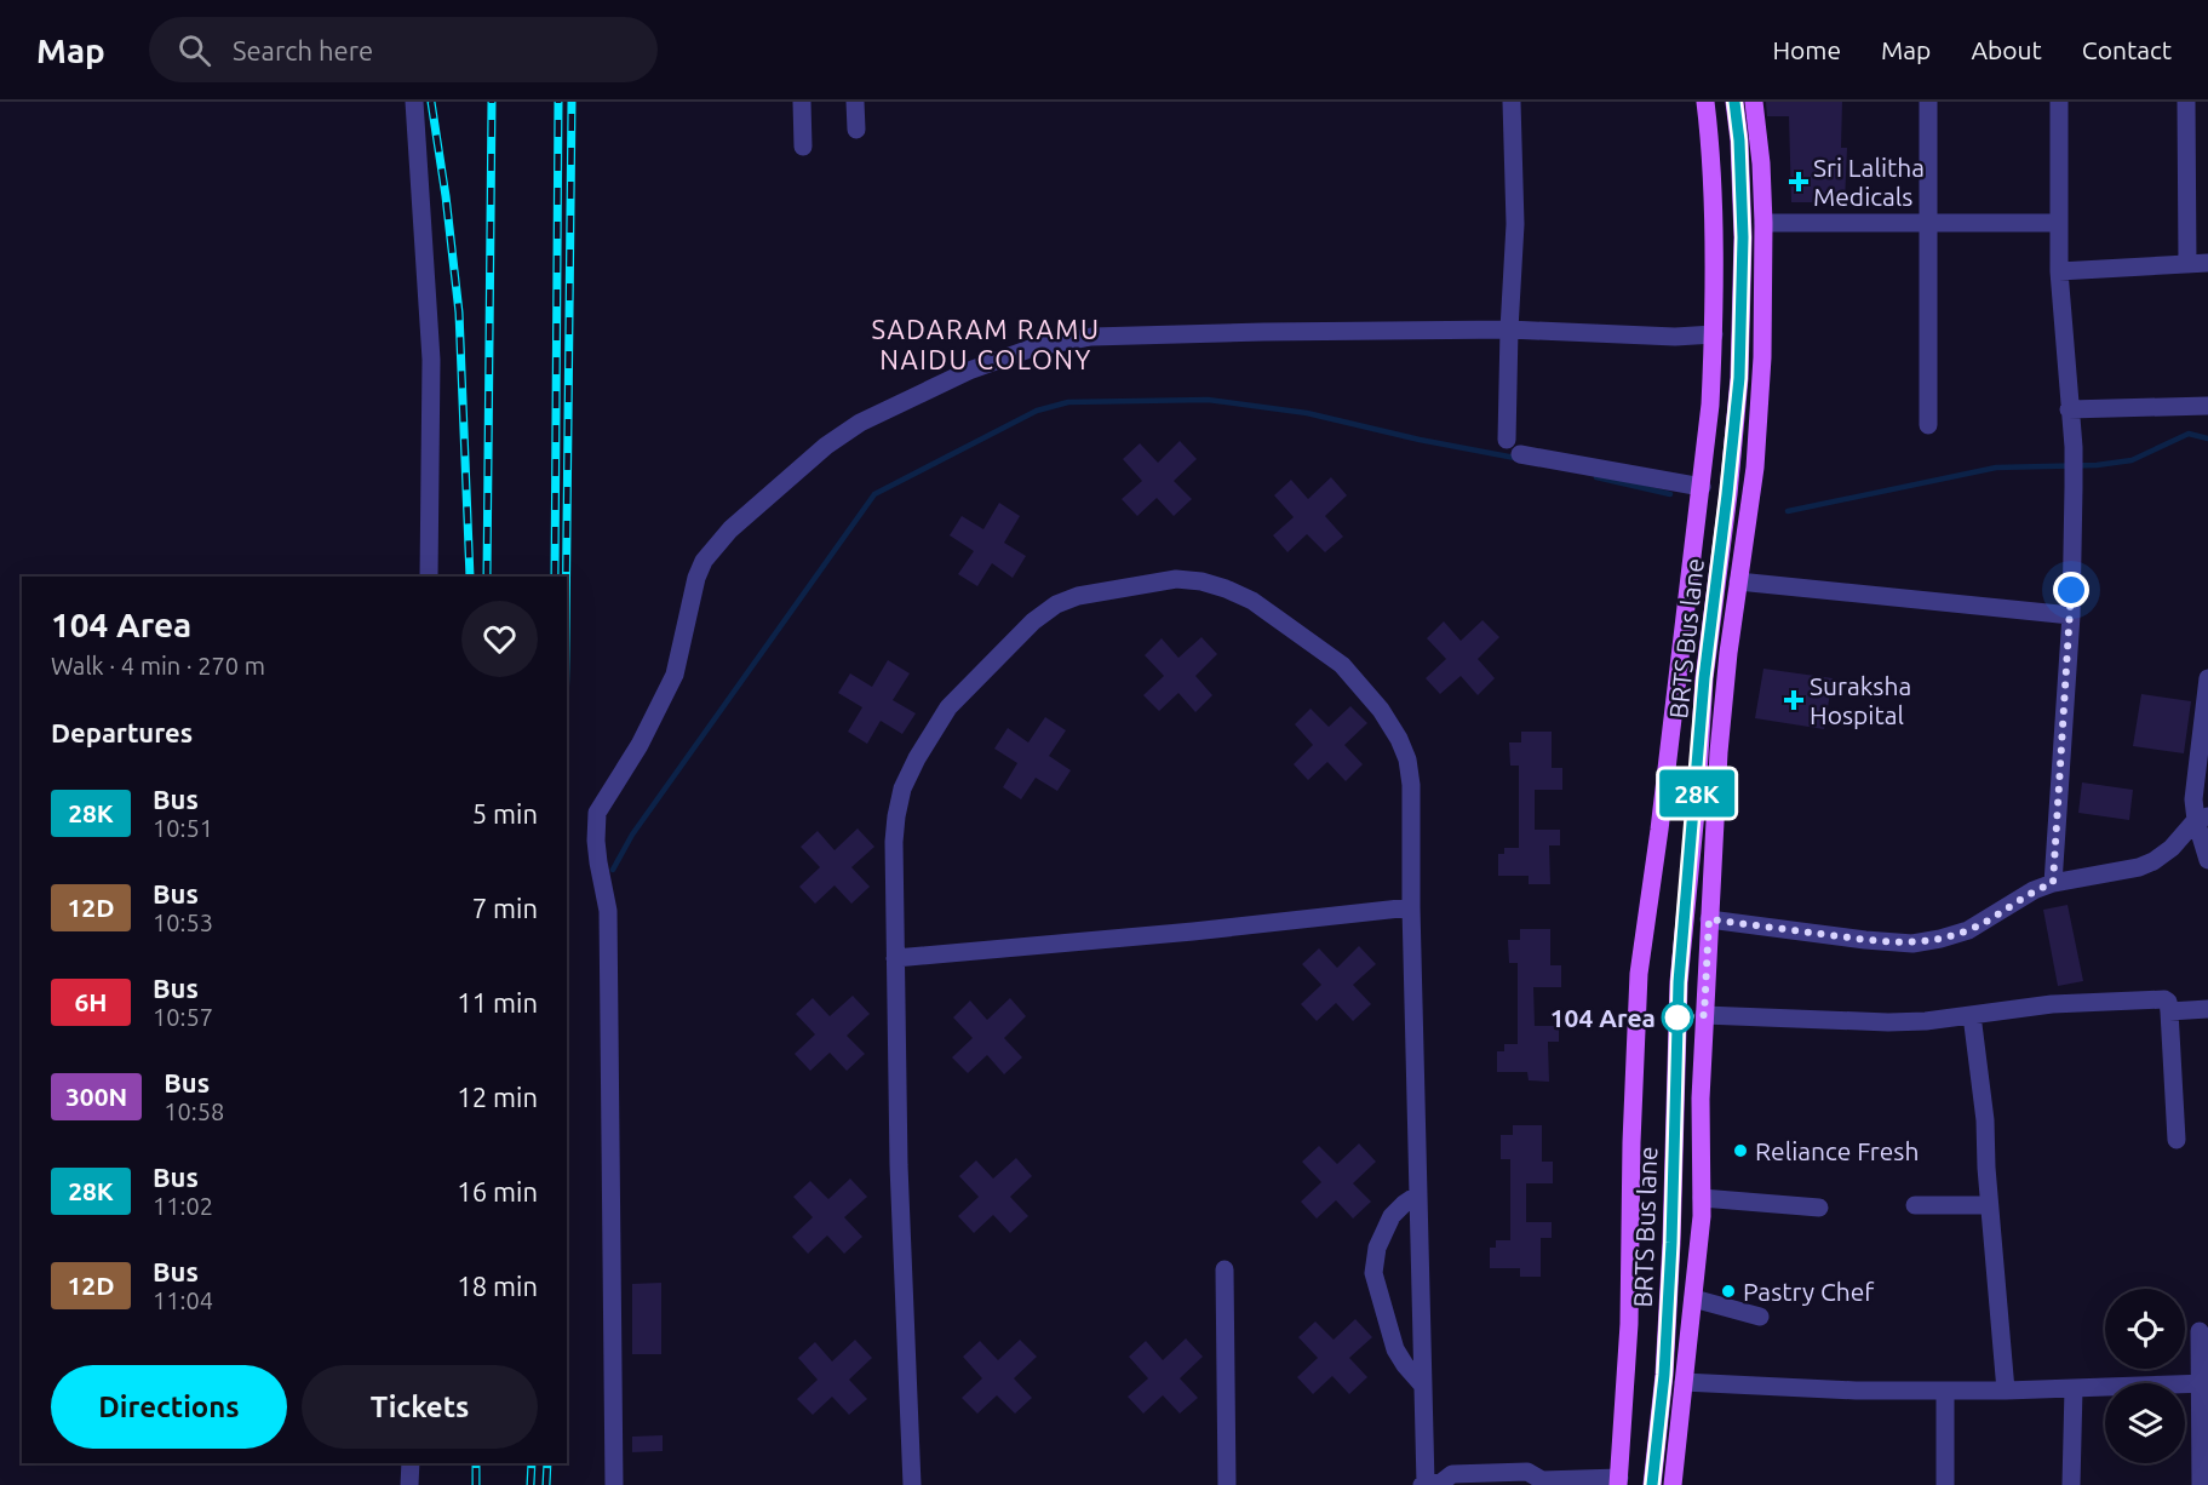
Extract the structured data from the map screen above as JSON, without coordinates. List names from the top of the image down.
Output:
{
  "streets": {
    "main road": ["BRTS Bus lane"]
  },
  "districts": ["SADARAM RAMU NAIDU COLONY"],
  "places": {
    "health": ["Sri Lalitha Medicals", "Suraksha Hospital"],
    "other": ["104 Area", "Reliance Fresh", "Pastry Chef"]
  },
  "lines": ["bus line 28K"],
  "page": {
    "header": "Map",
    "search": "Search here",
    "nav": [
      "Home",
      "Map",
      "About",
      "Contact"
    ],
    "on_map": "28K",
    "heading": [
      ["104 Area", "Walk · 4 min · 270 m"],
      "Departures"
    ],
    "list": [
      {
        "mark": "28K",
        "name": "Bus",
        "note": "10:51",
        "value": "5 min"
      },
      {
        "mark": "12D",
        "name": "Bus",
        "note": "10:53",
        "value": "7 min"
      },
      {
        "mark": "6H",
        "name": "Bus",
        "note": "10:57",
        "value": "11 min"
      },
      {
        "mark": "300N",
        "name": "Bus",
        "note": "10:58",
        "value": "12 min"
      },
      {
        "mark": "28K",
        "name": "Bus",
        "note": "11:02",
        "value": "16 min"
      },
      {
        "mark": "12D",
        "name": "Bus",
        "note": "11:04",
        "value": "18 min"
      }
    ],
    "buttons": ["Directions", "Tickets"]
  }
}
